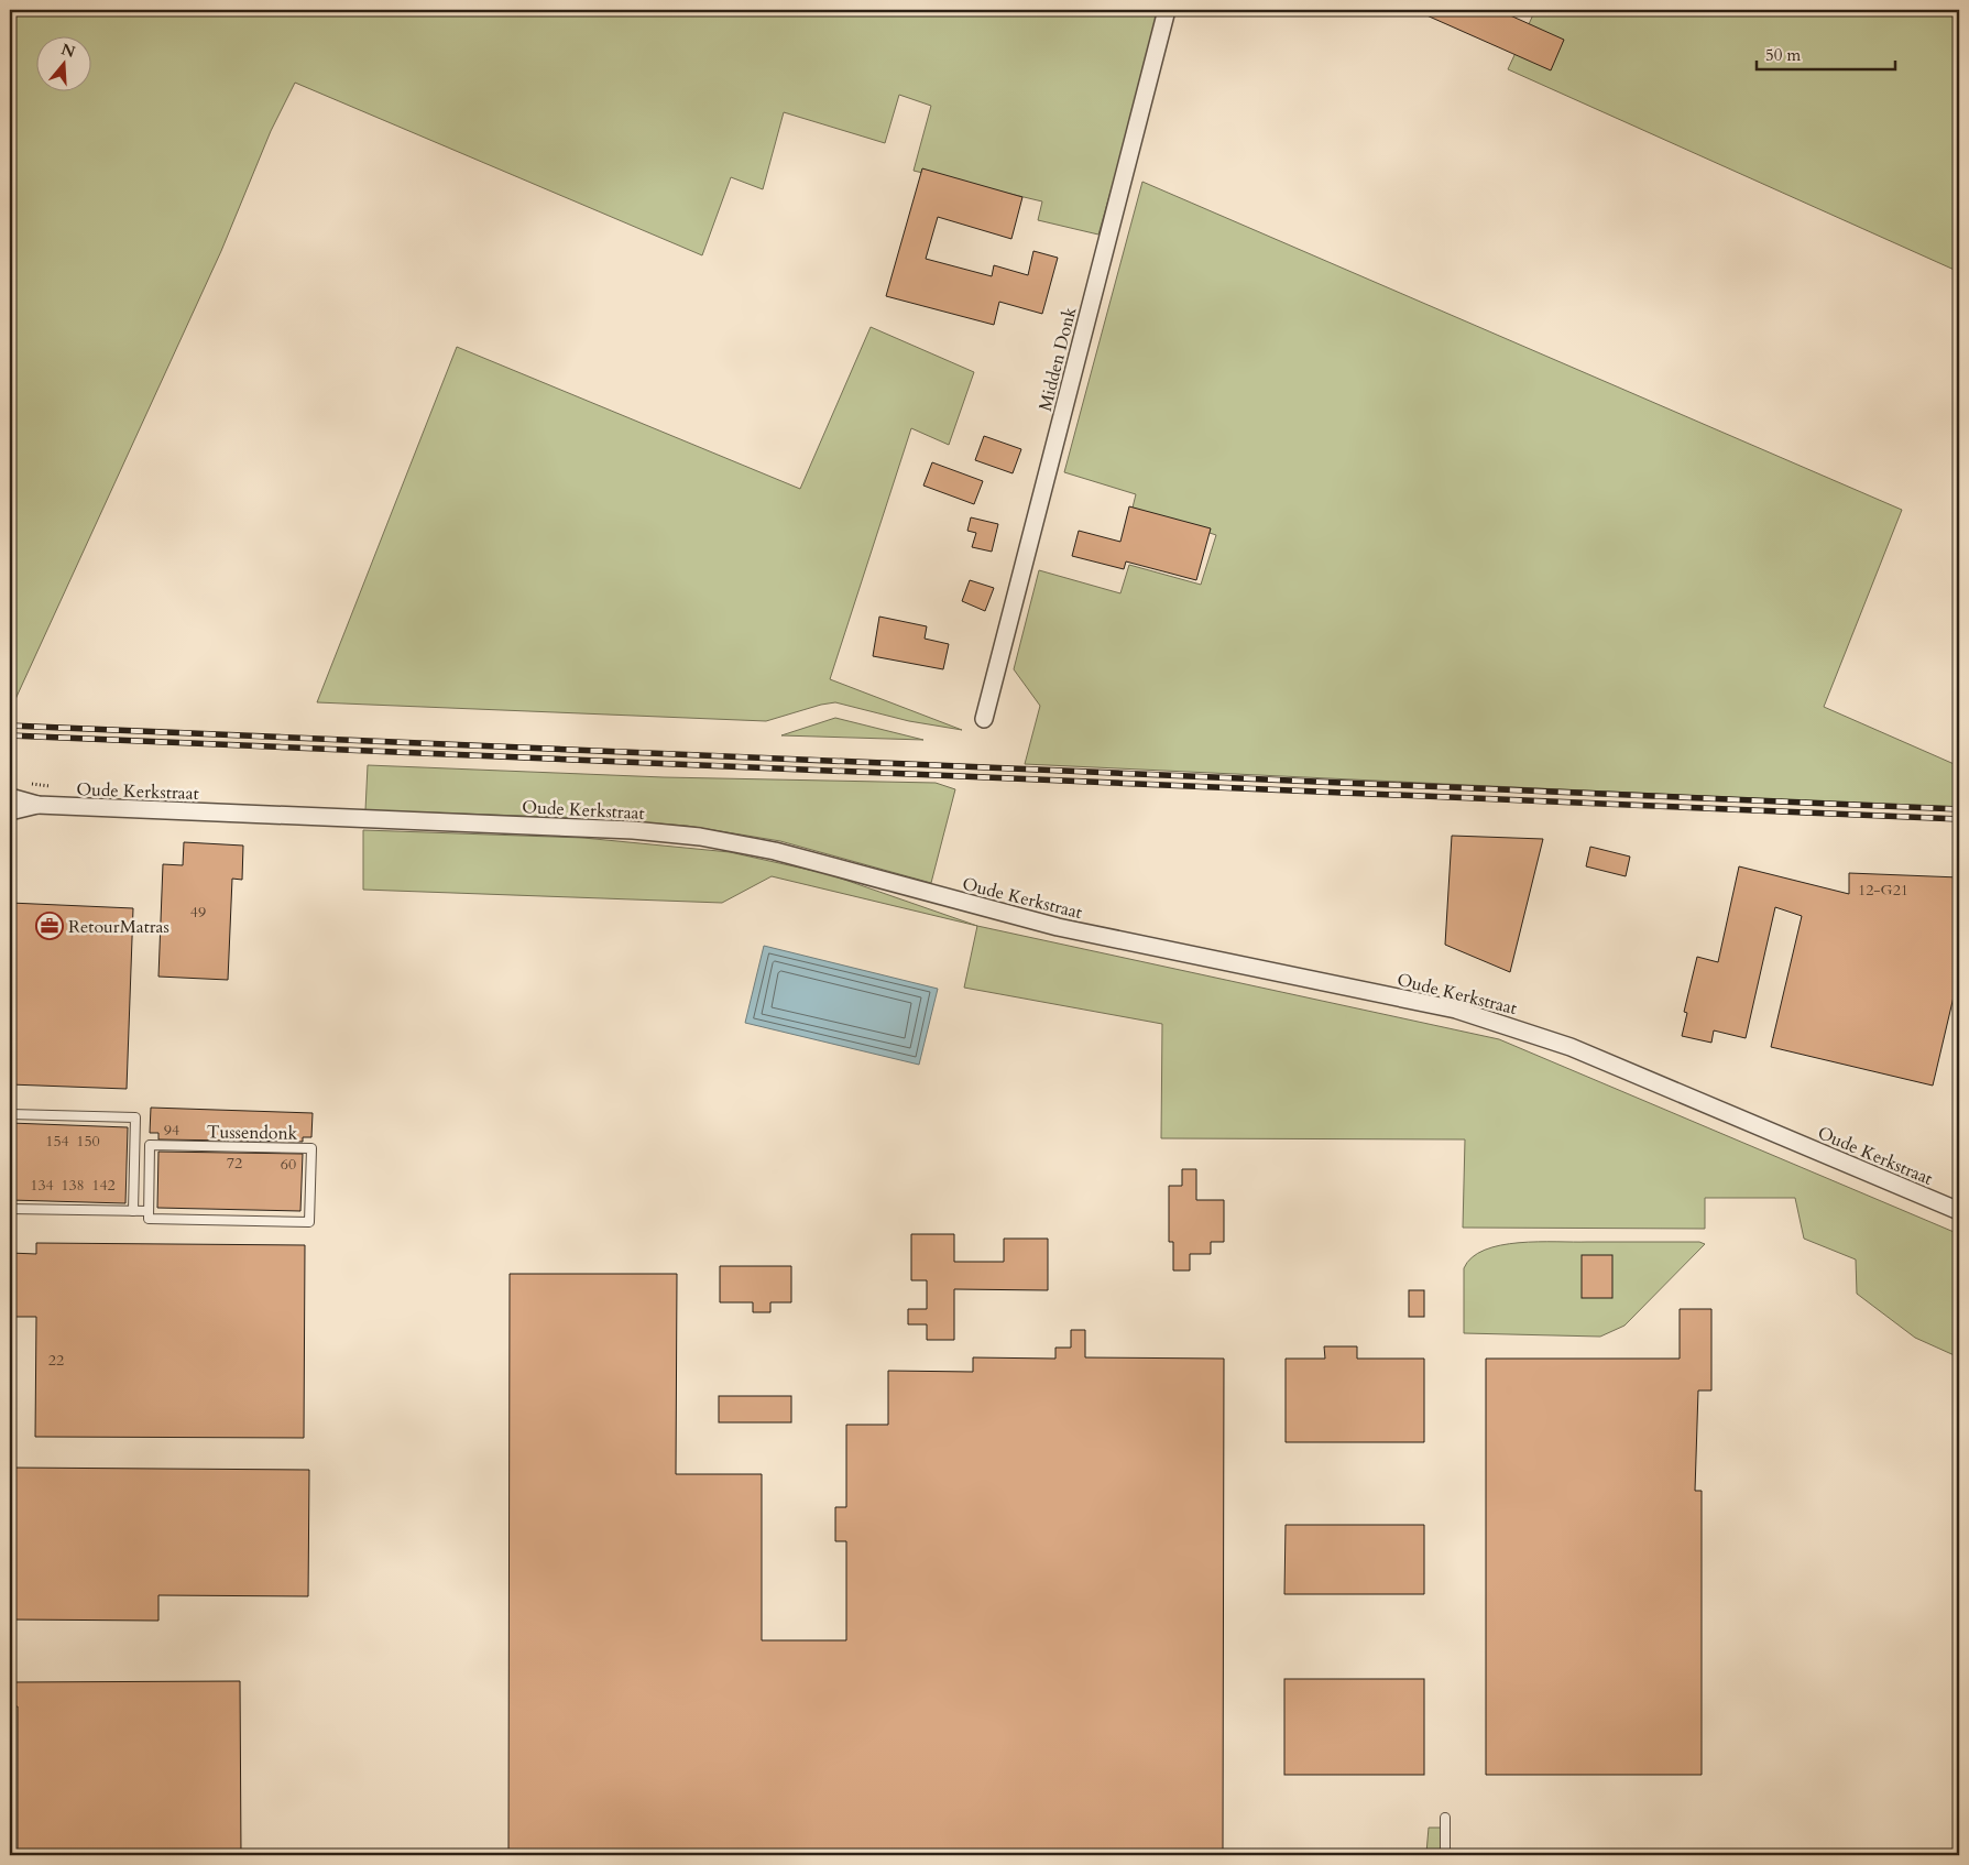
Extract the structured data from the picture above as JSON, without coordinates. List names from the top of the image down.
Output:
{
  "streets": {
    "street": ["Midden Donk", "Oude Kerkstraat"],
    "lane": ["Tussendonk"]
  },
  "places": {
    "office": ["RetourMatras"]
  },
  "house_numbers": [
    "12-G21",
    "49",
    "94",
    "154",
    "150",
    "72",
    "60",
    "134",
    "138",
    "142",
    "22"
  ],
  "scale_bar": "50 m",
  "north": "top"
}
